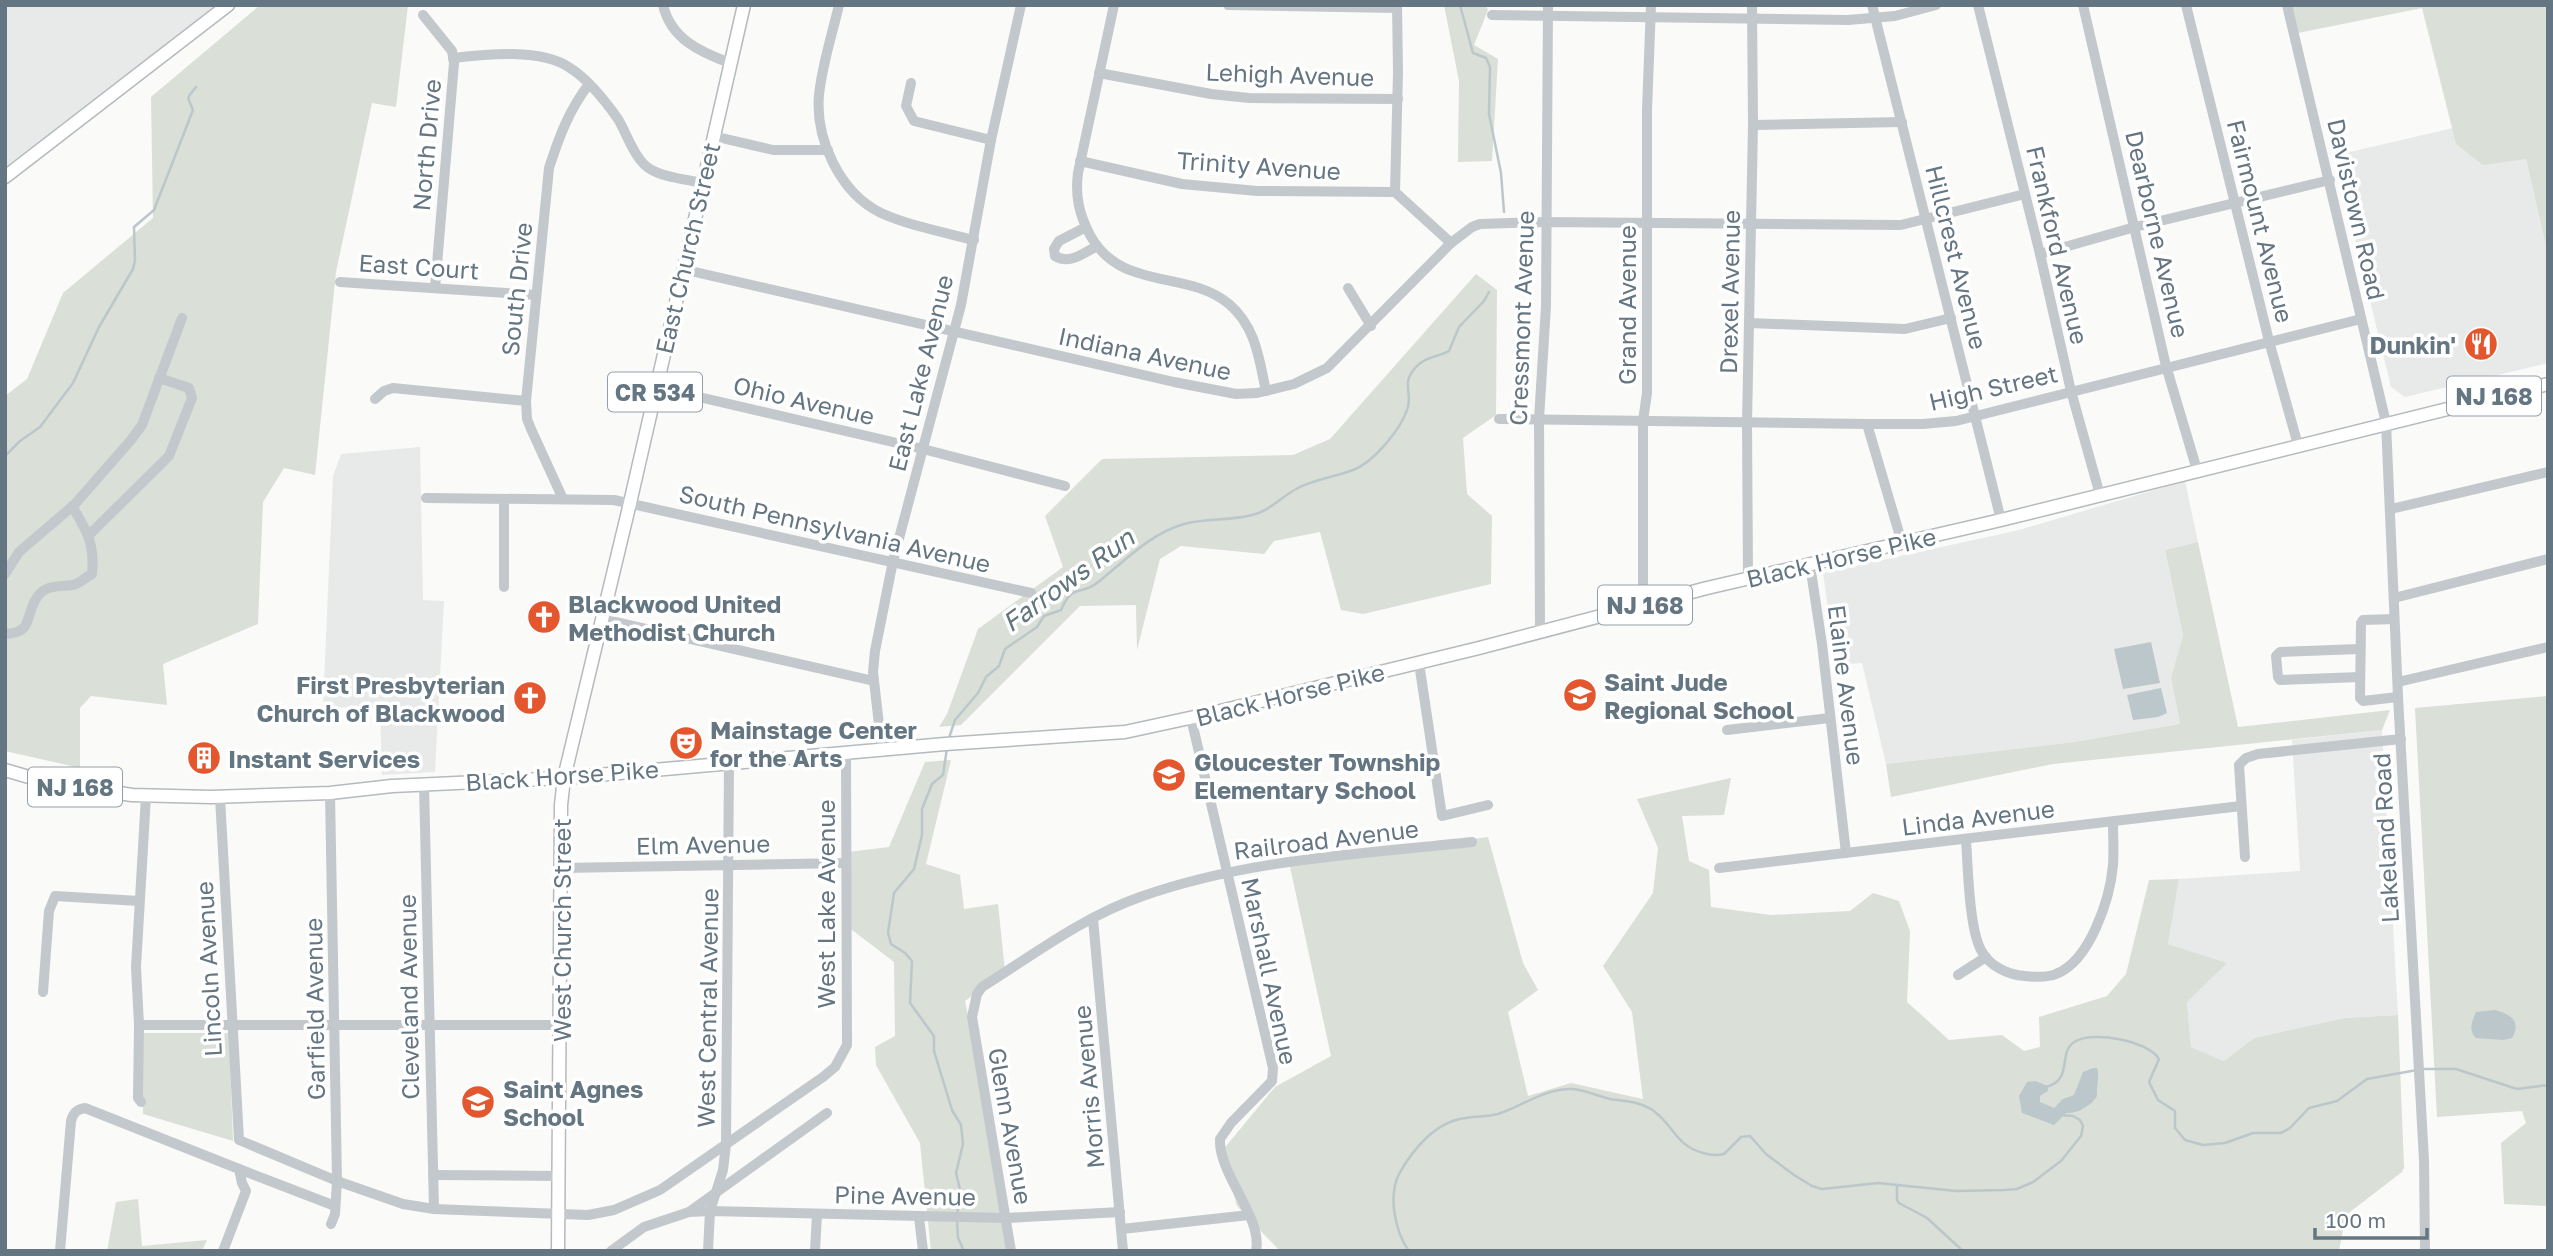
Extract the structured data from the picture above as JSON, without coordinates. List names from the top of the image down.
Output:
{
  "streets": {
    "main road": [
      "East Church Street",
      "CR 534",
      "NJ 168",
      "Black Horse Pike",
      "West Church Street"
    ],
    "street": [
      "Lehigh Avenue",
      "North Drive",
      "Trinity Avenue",
      "Davistown Road",
      "Fairmount Avenue",
      "Dearborne Avenue",
      "Frankford Avenue",
      "Hillcrest Avenue",
      "East Court",
      "South Drive",
      "Drexel Avenue",
      "Grand Avenue",
      "Cressmont Avenue",
      "Indiana Avenue",
      "East Lake Avenue",
      "High Street",
      "Ohio Avenue",
      "South Pennsylvania Avenue",
      "Elaine Avenue",
      "Linda Avenue",
      "Lakeland Road",
      "Railroad Avenue",
      "Elm Avenue",
      "West Lake Avenue",
      "Lincoln Avenue",
      "Marshall Avenue",
      "Cleveland Avenue",
      "West Central Avenue",
      "Garfield Avenue",
      "Morris Avenue",
      "Glenn Avenue",
      "Pine Avenue"
    ]
  },
  "crossings": [
    ["North Drive", "East Court"],
    ["Davistown Road", "High Street"],
    ["Davistown Road", "Black Horse Pike"],
    ["Davistown Road", "Lakeland Road"],
    ["Fairmount Avenue", "High Street"],
    ["Fairmount Avenue", "Black Horse Pike"],
    ["Dearborne Avenue", "High Street"],
    ["Dearborne Avenue", "Black Horse Pike"],
    ["Frankford Avenue", "Indiana Avenue"],
    ["Frankford Avenue", "High Street"],
    ["Frankford Avenue", "Black Horse Pike"],
    ["East Church Street", "Indiana Avenue"],
    ["East Church Street", "Ohio Avenue"],
    ["East Church Street", "South Pennsylvania Avenue"],
    ["East Church Street", "Black Horse Pike"],
    ["East Church Street", "West Church Street"],
    ["Hillcrest Avenue", "Indiana Avenue"],
    ["Hillcrest Avenue", "High Street"],
    ["Hillcrest Avenue", "Black Horse Pike"],
    ["East Court", "South Drive"],
    ["South Drive", "South Pennsylvania Avenue"],
    ["Drexel Avenue", "Indiana Avenue"],
    ["Drexel Avenue", "High Street"],
    ["Drexel Avenue", "Black Horse Pike"],
    ["Grand Avenue", "Indiana Avenue"],
    ["Grand Avenue", "High Street"],
    ["Grand Avenue", "Black Horse Pike"],
    ["Cressmont Avenue", "Indiana Avenue"],
    ["Cressmont Avenue", "High Street"],
    ["Cressmont Avenue", "Black Horse Pike"],
    ["Indiana Avenue", "East Lake Avenue"],
    ["East Lake Avenue", "Ohio Avenue"],
    ["East Lake Avenue", "South Pennsylvania Avenue"],
    ["East Lake Avenue", "Black Horse Pike"],
    ["Black Horse Pike", "Elaine Avenue"],
    ["Black Horse Pike", "Lakeland Road"],
    ["Black Horse Pike", "West Lake Avenue"],
    ["Black Horse Pike", "West Church Street"],
    ["Black Horse Pike", "Lincoln Avenue"],
    ["Black Horse Pike", "Marshall Avenue"],
    ["Black Horse Pike", "Cleveland Avenue"],
    ["Black Horse Pike", "West Central Avenue"],
    ["Black Horse Pike", "Garfield Avenue"],
    ["Elaine Avenue", "Linda Avenue"],
    ["Railroad Avenue", "Marshall Avenue"],
    ["Railroad Avenue", "Morris Avenue"],
    ["Railroad Avenue", "Glenn Avenue"],
    ["Elm Avenue", "West Lake Avenue"],
    ["Elm Avenue", "West Church Street"],
    ["Elm Avenue", "West Central Avenue"],
    ["West Lake Avenue", "West Central Avenue"],
    ["Lincoln Avenue", "Garfield Avenue"],
    ["West Central Avenue", "Pine Avenue"],
    ["Morris Avenue", "Pine Avenue"],
    ["Glenn Avenue", "Pine Avenue"]
  ],
  "water": ["Farrows Run"],
  "places": {
    "restaurant": ["Dunkin'"],
    "church": ["Blackwood United Methodist Church", "First Presbyterian Church of Blackwood"],
    "school or university": ["Saint Jude Regional School", "Gloucester Township Elementary School", "Saint Agnes School"],
    "theatre": ["Mainstage Center for the Arts"],
    "building": ["Instant Services"]
  },
  "scale_bar": "100 m"
}
